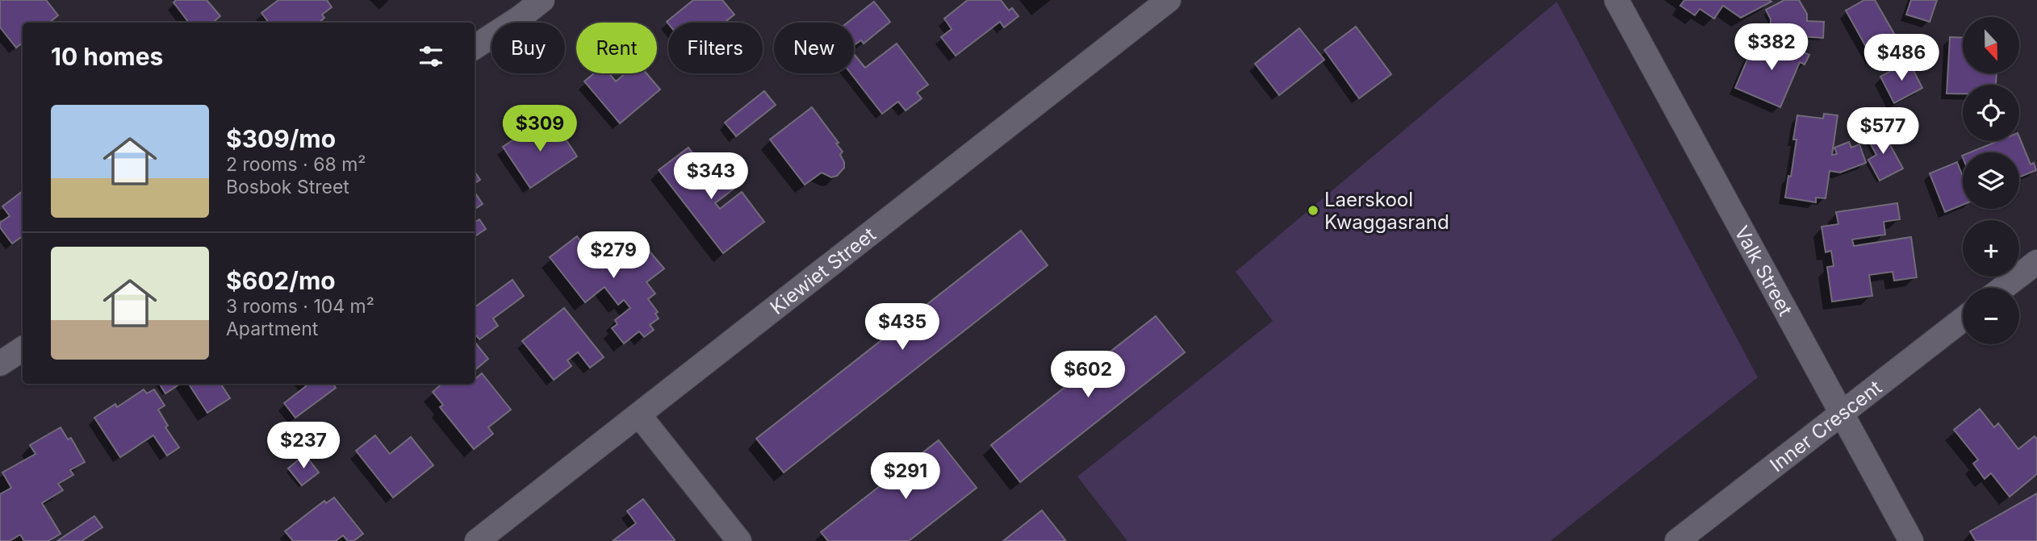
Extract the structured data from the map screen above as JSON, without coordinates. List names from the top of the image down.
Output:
{
  "streets": {
    "street": ["Valk Street", "Kiewiet Street", "Inner Crescent"]
  },
  "crossings": [
    ["Valk Street", "Inner Crescent"]
  ],
  "places": ["Laerskool Kwaggasrand"],
  "north": "bottom",
  "page": {
    "map_buttons": ["+", "−"],
    "chip": [
      "Buy",
      "Rent",
      "Filters",
      "New"
    ],
    "heading": "10 homes",
    "price": [
      "$382",
      "$486",
      "$309",
      "$577",
      "$343",
      "$279",
      "$435",
      "$602",
      "$237",
      "$291"
    ],
    "list": [
      {
        "name": "$309/mo",
        "note": "2 rooms · 68 m² · Bosbok Street"
      },
      {
        "name": "$602/mo",
        "note": "3 rooms · 104 m² · Apartment"
      }
    ]
  }
}
